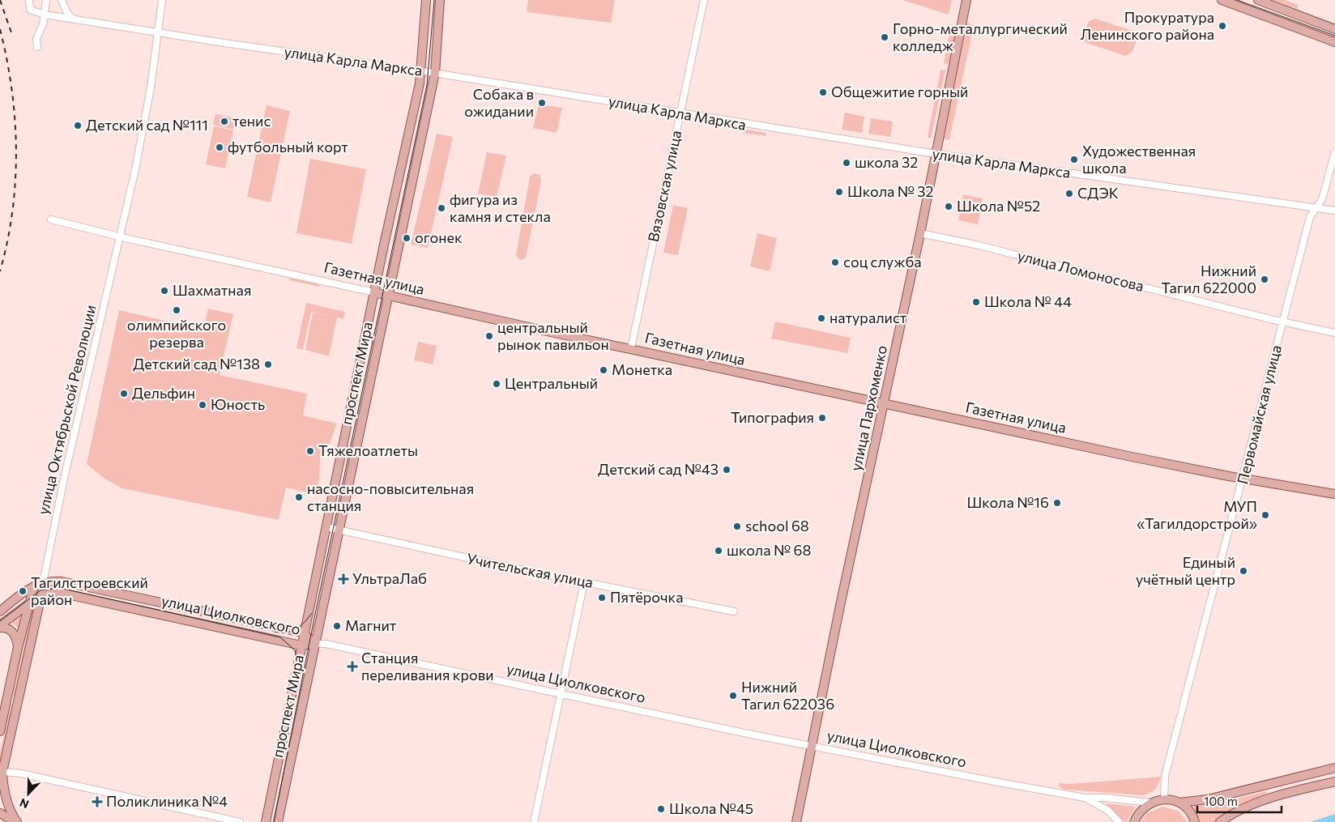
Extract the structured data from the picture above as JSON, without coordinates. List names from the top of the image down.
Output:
{
  "streets": {
    "main road": [
      "Газетная улица",
      "проспект Мира",
      "улица Пархоменко",
      "улица Октябрьской Революции",
      "улица Циолковского"
    ],
    "street": [
      "улица Карла Маркса",
      "Вязовская улица",
      "улица Ломоносова",
      "Первомайская улица",
      "Учительская улица"
    ]
  },
  "crossings": [
    ["улица Карла Маркса", "Вязовская улица"],
    ["улица Карла Маркса", "проспект Мира"],
    ["улица Карла Маркса", "улица Пархоменко"],
    ["улица Карла Маркса", "улица Октябрьской Революции"],
    ["улица Карла Маркса", "Первомайская улица"],
    ["Вязовская улица", "Газетная улица"],
    ["улица Ломоносова", "улица Пархоменко"],
    ["улица Ломоносова", "Первомайская улица"],
    ["Газетная улица", "проспект Мира"],
    ["Газетная улица", "улица Пархоменко"],
    ["Газетная улица", "улица Октябрьской Революции"],
    ["Газетная улица", "Первомайская улица"],
    ["проспект Мира", "Учительская улица"],
    ["проспект Мира", "улица Циолковского"],
    ["улица Пархоменко", "улица Циолковского"],
    ["улица Октябрьской Революции", "улица Циолковского"]
  ],
  "places": {
    "other": [
      "Прокуратура Ленинского района",
      "Горно-металлургический колледж",
      "Общежитие горный",
      "Собака в ожидании",
      "тенис",
      "Детский сад №111",
      "футбольный корт",
      "Художественная школа",
      "школа 32",
      "Школа № 32",
      "СДЭК",
      "Школа №52",
      "фигура из камня и стекла",
      "огонек",
      "соц служба",
      "Нижний Тагил 622000",
      "Шахматная",
      "Школа № 44",
      "олимпийского резерва",
      "натуралист",
      "центральный рынок павильон",
      "Детский сад №138",
      "Монетка",
      "Центральный",
      "Дельфин",
      "Юность",
      "Типография",
      "Тяжелоатлеты",
      "Детский сад №43",
      "насосно-повысительная станция",
      "Школа №16",
      "МУП «Тагилдорстрой»",
      "school 68",
      "школа № 68",
      "Единый учётный центр",
      "Тагилстроевский район",
      "Пятёрочка",
      "Магнит",
      "Нижний Тагил 622036",
      "Школа №45"
    ],
    "health": ["УльтраЛаб", "Станция переливания крови", "Поликлиника №4"]
  },
  "scale_bar": "100 m",
  "north": "bottom left"
}
